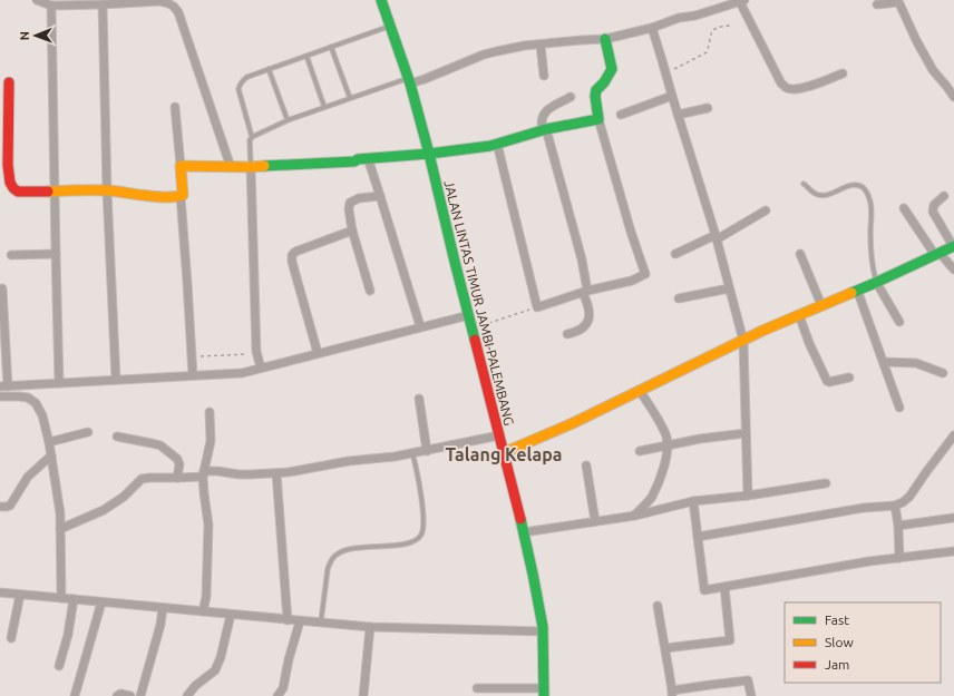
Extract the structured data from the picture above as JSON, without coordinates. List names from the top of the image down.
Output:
{
  "streets": {
    "main road": ["JALAN LINTAS TIMUR JAMBI-PALEMBANG"]
  },
  "districts": ["Talang Kelapa"],
  "legend": ["Fast", "Slow", "Jam"],
  "north": "left"
}
